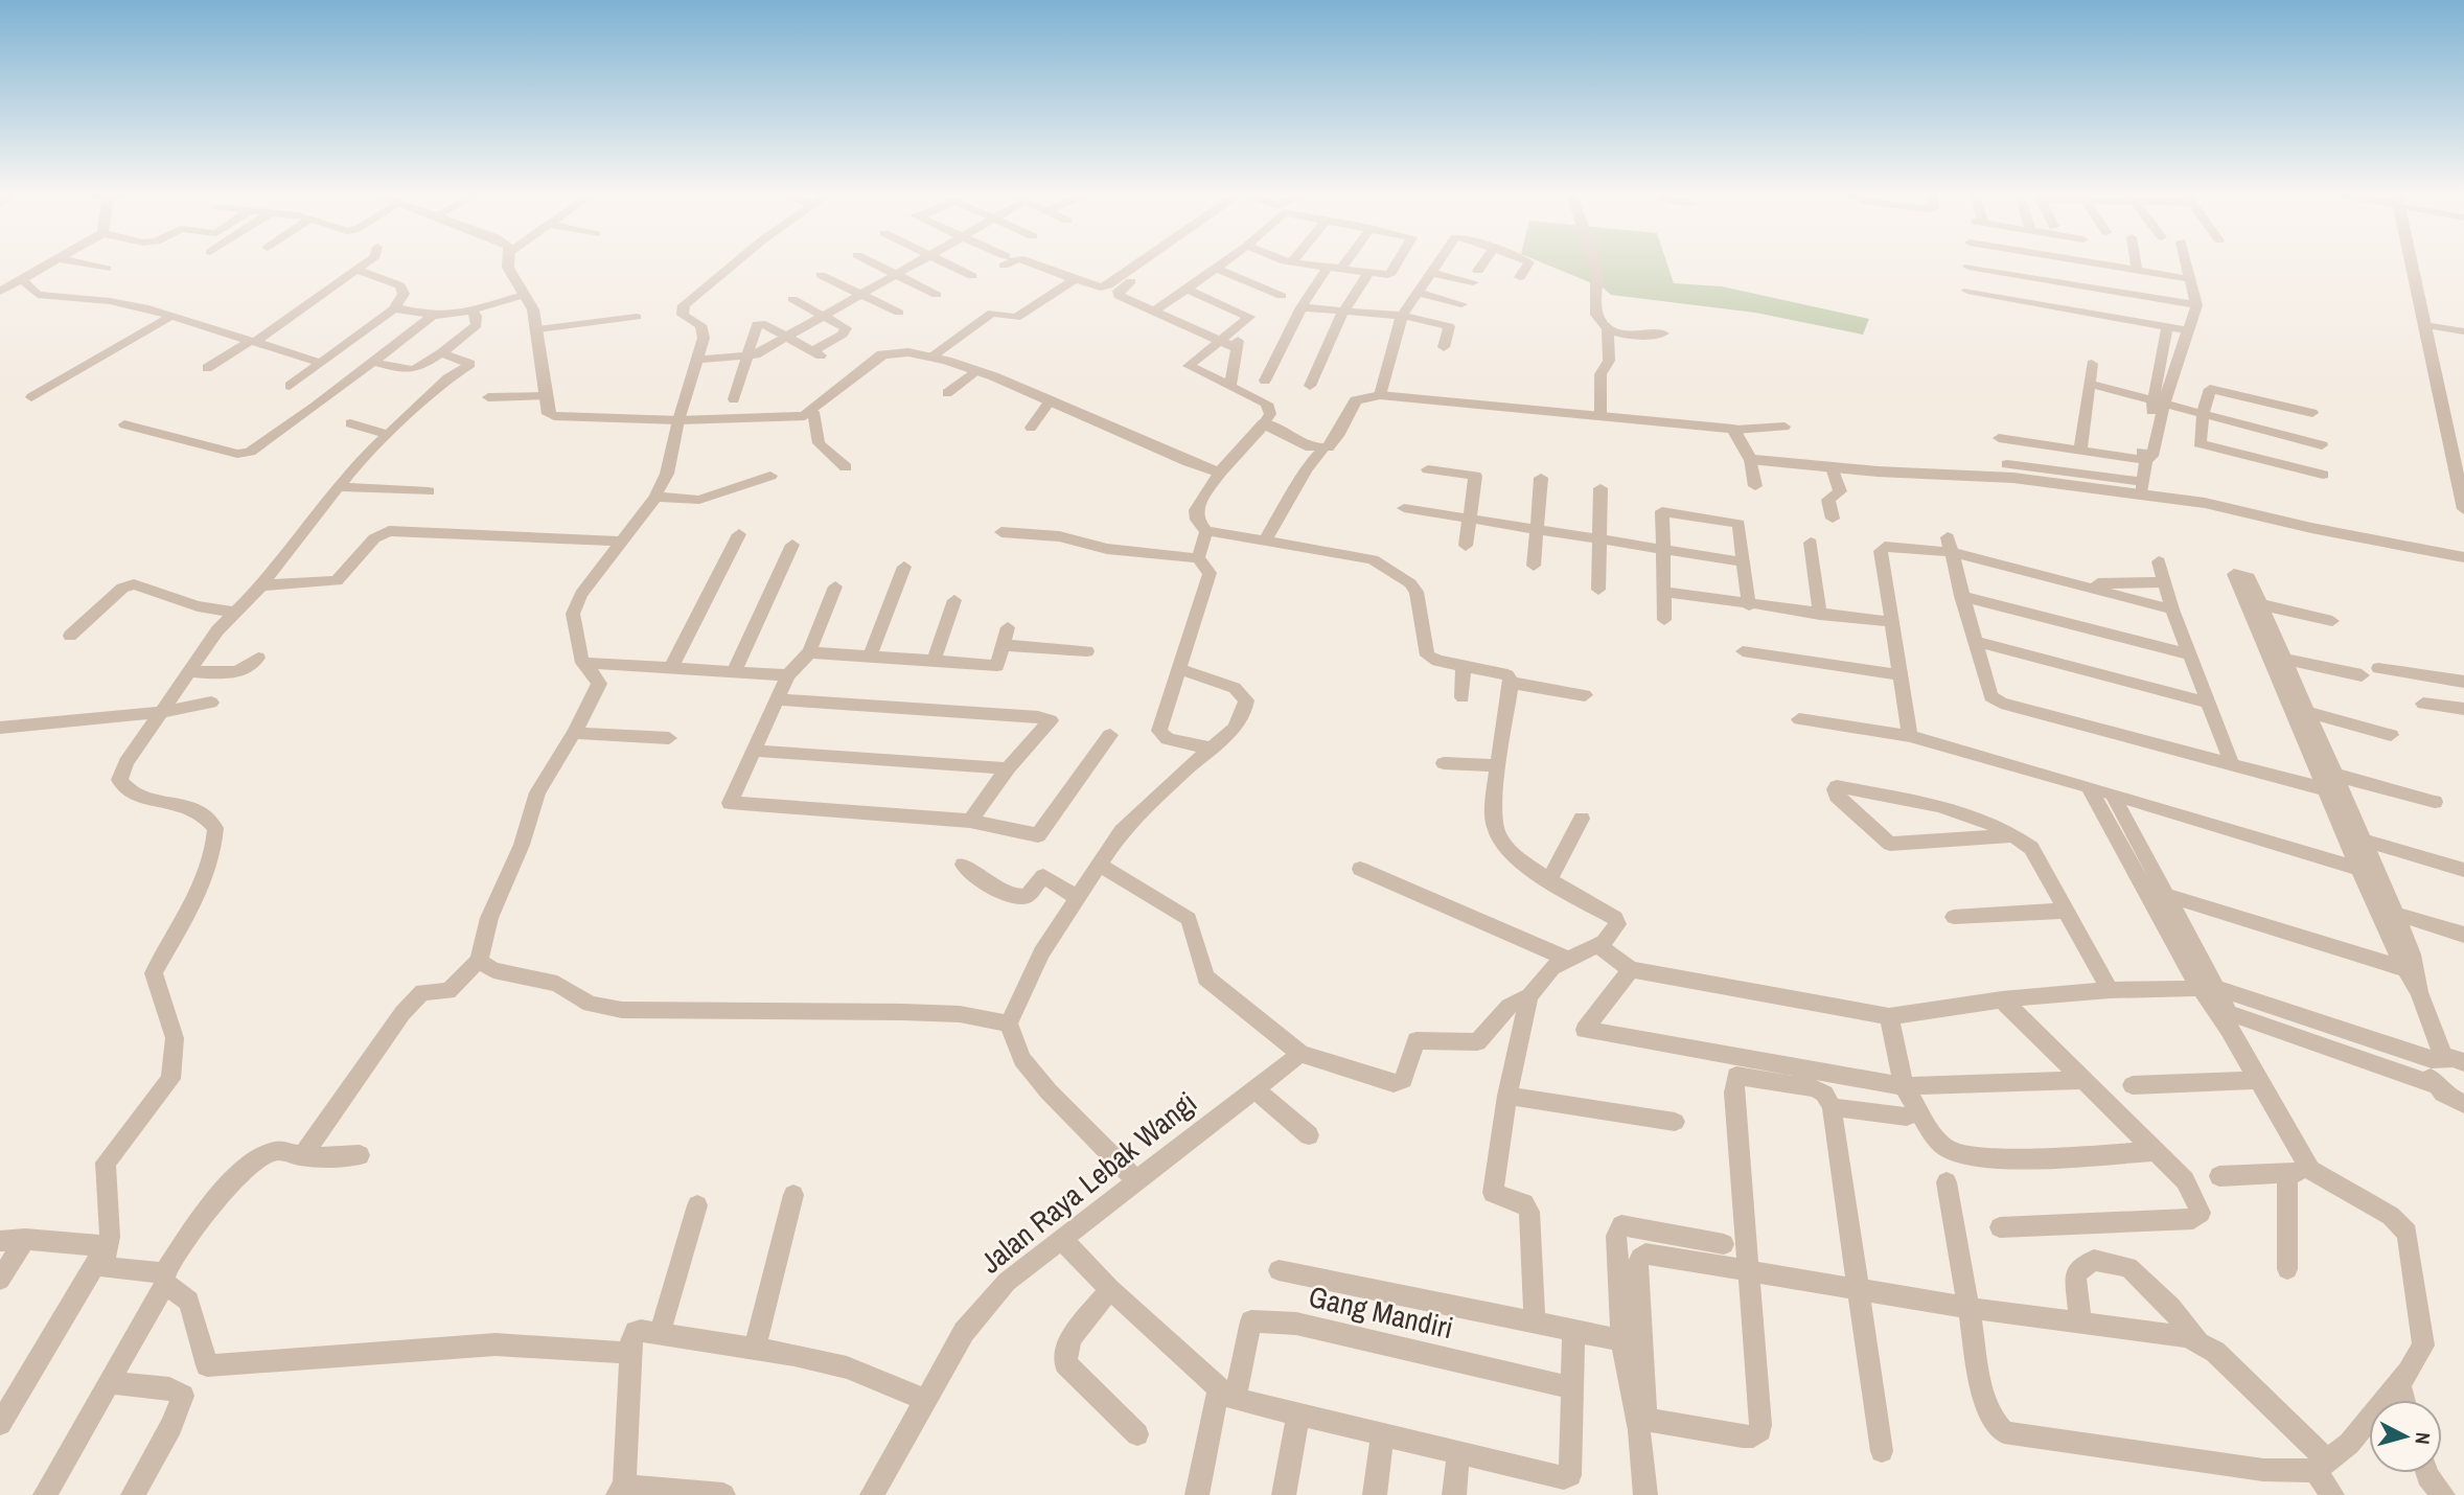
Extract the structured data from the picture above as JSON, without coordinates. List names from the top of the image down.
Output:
{
  "streets": {
    "street": ["Jalan Raya Lebak Wangi", "Gang Mandiri"]
  },
  "north": "right"
}
